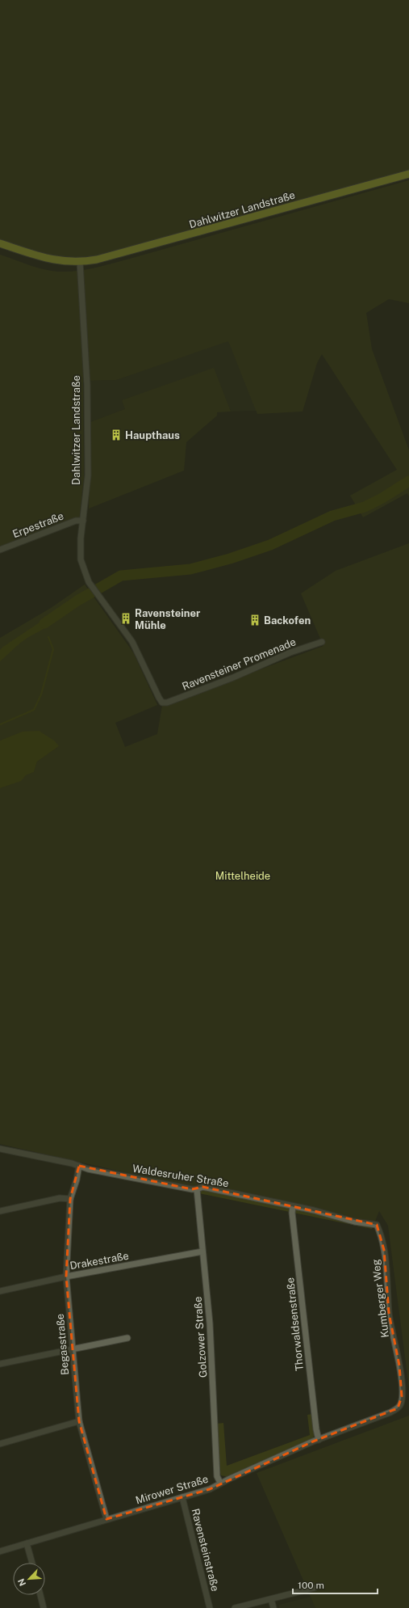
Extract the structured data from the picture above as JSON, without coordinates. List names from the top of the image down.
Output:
{
  "streets": {
    "main road": ["Dahlwitzer Landstraße"],
    "street": [
      "Erpestraße",
      "Ravensteiner Promenade",
      "Waldesruher Straße",
      "Drakestraße",
      "Kumberger Weg",
      "Thorwaldsenstraße",
      "Golzower Straße",
      "Begasstraße",
      "Mirower Straße",
      "Ravensteinstraße"
    ]
  },
  "crossings": [
    ["Dahlwitzer Landstraße", "Erpestraße"],
    ["Dahlwitzer Landstraße", "Ravensteiner Promenade"],
    ["Waldesruher Straße", "Kumberger Weg"],
    ["Waldesruher Straße", "Thorwaldsenstraße"],
    ["Waldesruher Straße", "Golzower Straße"],
    ["Waldesruher Straße", "Begasstraße"],
    ["Drakestraße", "Golzower Straße"],
    ["Drakestraße", "Begasstraße"],
    ["Kumberger Weg", "Mirower Straße"],
    ["Thorwaldsenstraße", "Mirower Straße"],
    ["Golzower Straße", "Mirower Straße"],
    ["Begasstraße", "Mirower Straße"],
    ["Mirower Straße", "Ravensteinstraße"]
  ],
  "parks": ["Mittelheide"],
  "places": {
    "building": ["Haupthaus", "Ravensteiner Mühle", "Backofen"]
  },
  "scale_bar": "100 m",
  "north": "bottom left"
}
